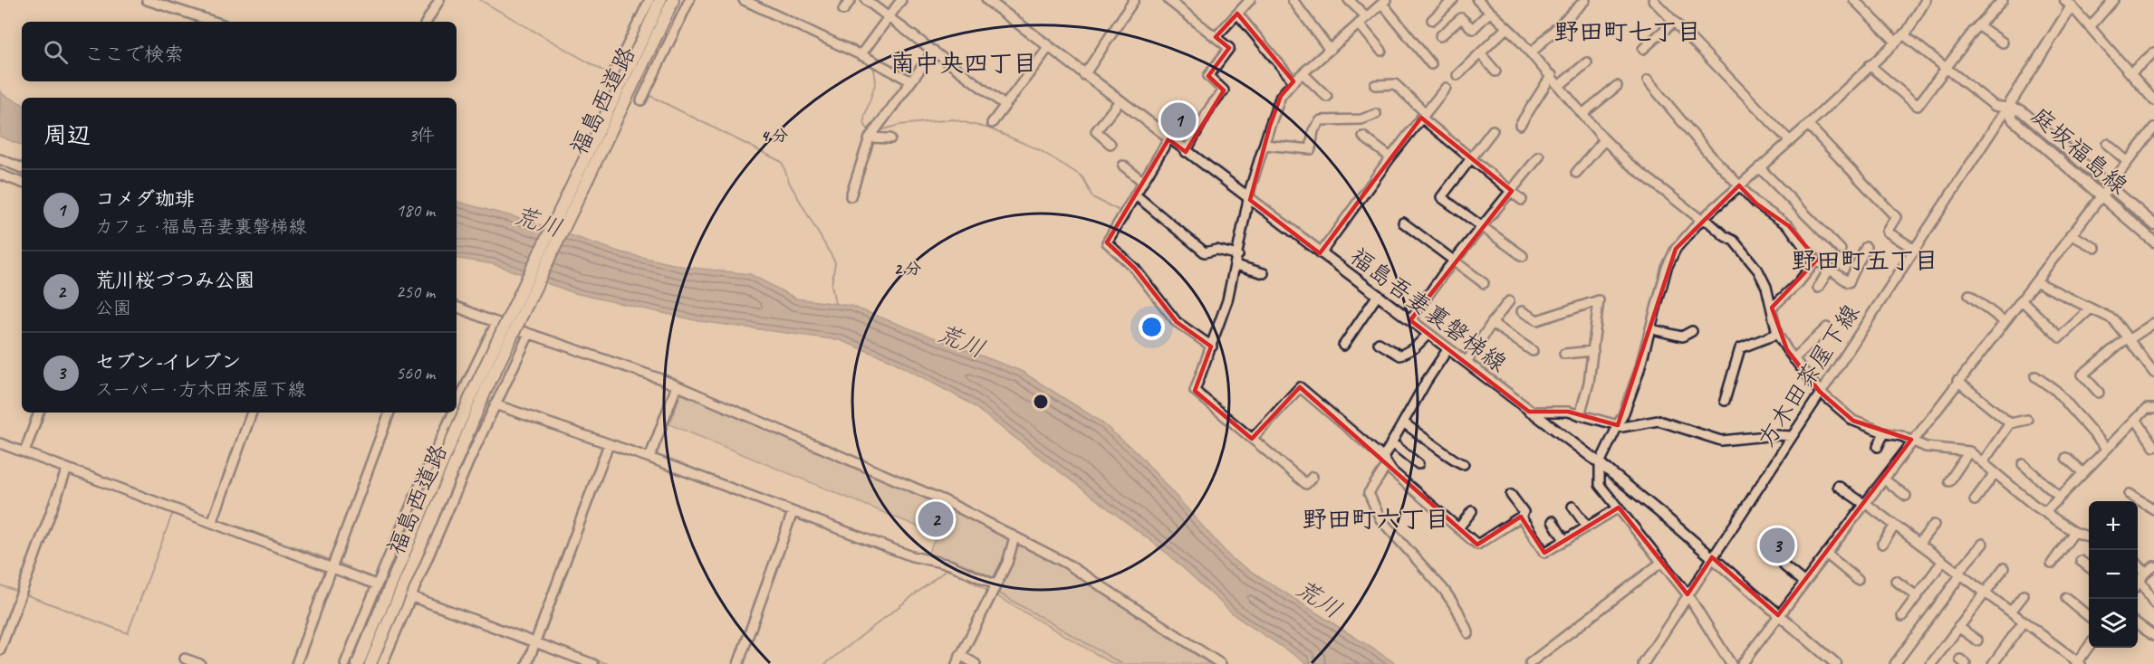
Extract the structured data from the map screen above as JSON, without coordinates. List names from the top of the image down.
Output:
{
  "streets": {
    "highway": ["福島西道路"],
    "main road": ["庭坂福島線", "福島吾妻裏磐梯線"],
    "street": ["方木田茶屋下線"]
  },
  "crossings": [
    ["庭坂福島線", "方木田茶屋下線"],
    ["福島吾妻裏磐梯線", "方木田茶屋下線"]
  ],
  "districts": [
    "野田町七丁目",
    "南中央四丁目",
    "野田町五丁目",
    "野田町六丁目"
  ],
  "water": ["荒川"],
  "page": {
    "search": "ここで検索",
    "heading": ["周辺", "3件"],
    "pins": ["1", "2", "3"],
    "list": [
      {
        "mark": "1",
        "name": "コメダ珈琲",
        "note": "カフェ · 福島吾妻裏磐梯線",
        "value": "180 m"
      },
      {
        "mark": "2",
        "name": "荒川桜づつみ公園",
        "note": "公園",
        "value": "250 m"
      },
      {
        "mark": "3",
        "name": "セブン-イレブン",
        "note": "スーパー · 方木田茶屋下線",
        "value": "560 m"
      }
    ],
    "map_buttons": ["+", "−"]
  },
  "rings": ["4 分", "2 分"]
}
